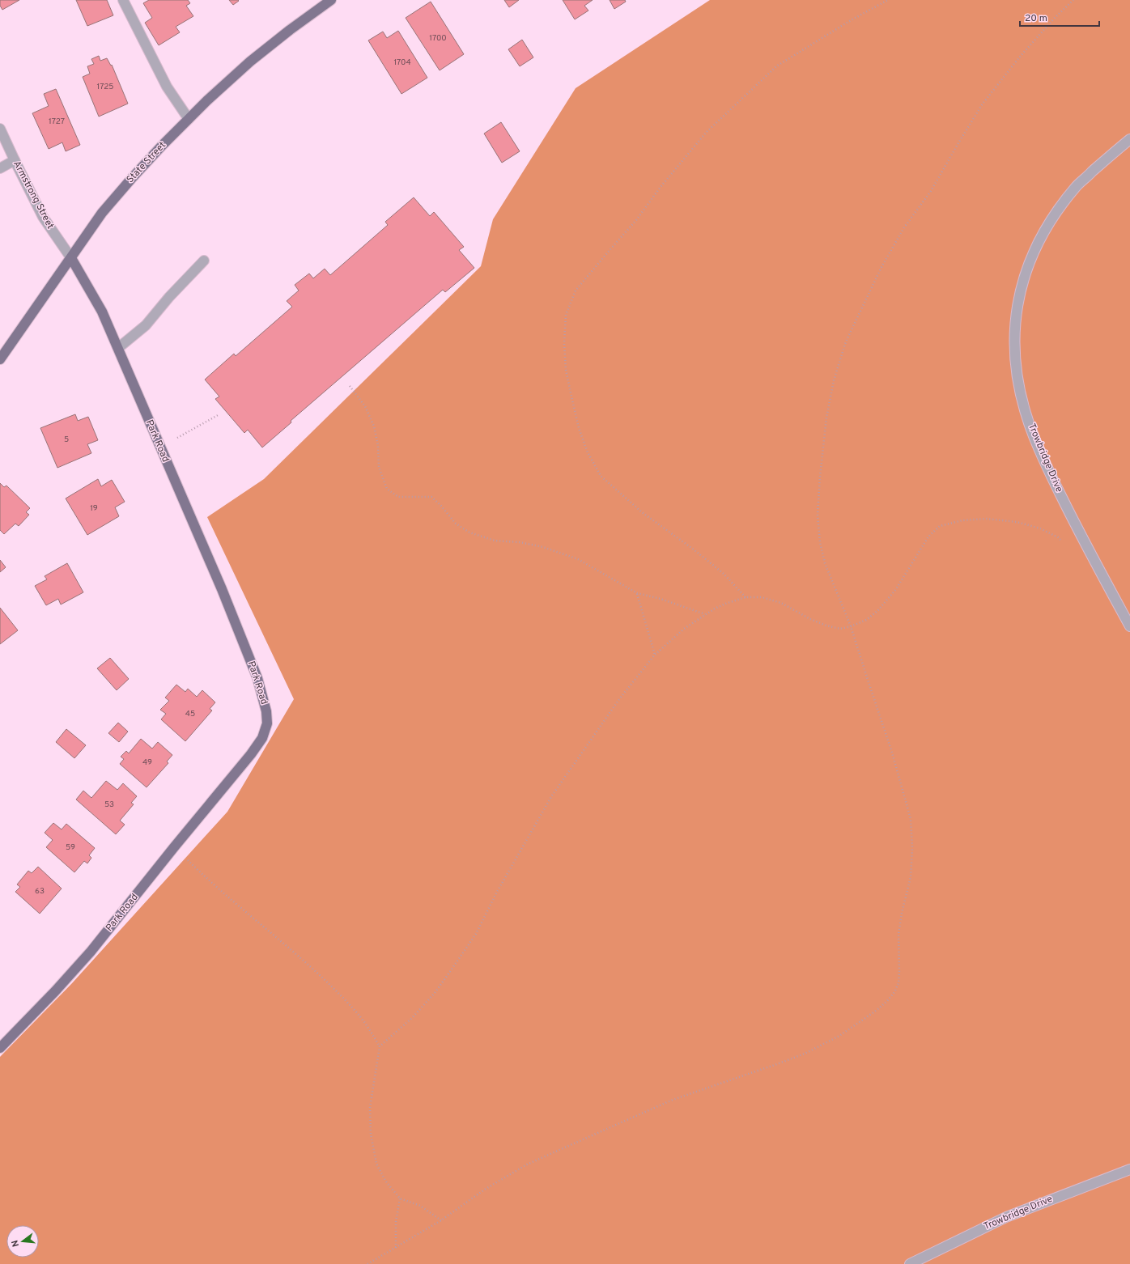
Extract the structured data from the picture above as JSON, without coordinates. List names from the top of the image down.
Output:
{
  "streets": {
    "main road": ["State Street", "Park Road"],
    "street": ["Armstrong Street", "Trowbridge Drive"]
  },
  "crossings": [
    ["State Street", "Armstrong Street"],
    ["State Street", "Park Road"],
    ["Armstrong Street", "Park Road"]
  ],
  "house_numbers": [
    "1700",
    "1704",
    "1725",
    "1727",
    "5",
    "19",
    "45",
    "49",
    "53",
    "59",
    "63"
  ],
  "scale_bar": "20 m",
  "north": "left"
}
